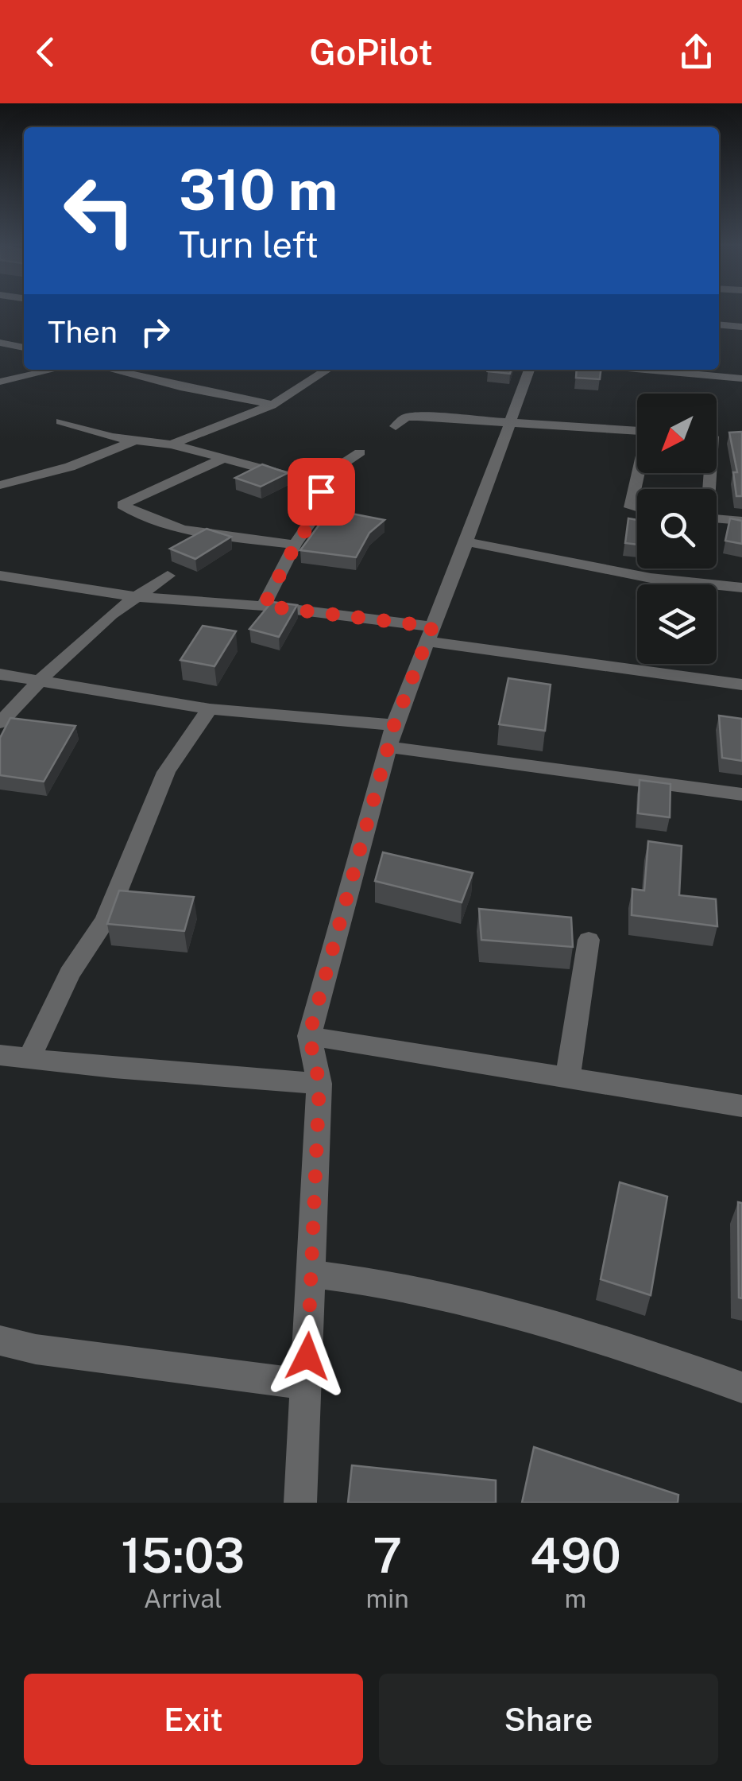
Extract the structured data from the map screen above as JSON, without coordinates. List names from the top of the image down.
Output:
{
  "north": "bottom left",
  "page": {
    "header": "GoPilot",
    "turn": ["310 m", "Turn left"],
    "then": "Then",
    "eta": [
      "15:03",
      "Arrival",
      "7",
      "min",
      "490",
      "m"
    ],
    "buttons": ["Exit", "Share"]
  }
}
